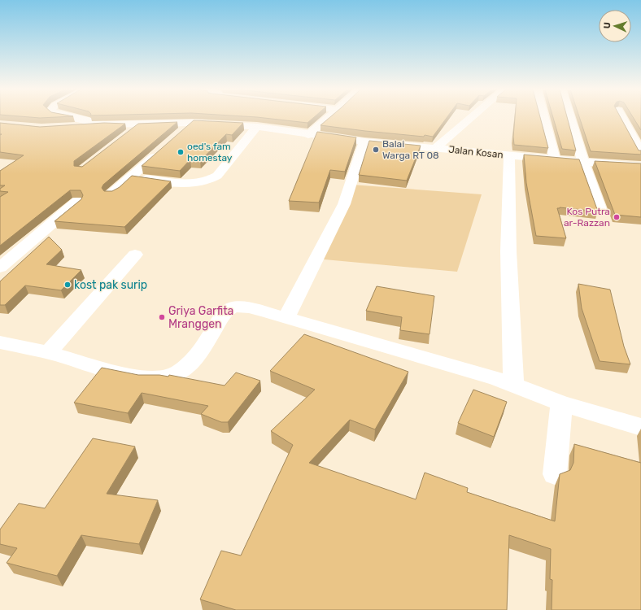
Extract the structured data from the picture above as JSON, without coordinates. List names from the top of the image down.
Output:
{
  "streets": {
    "street": ["Jalan Kosan"]
  },
  "places": [
    "Balai Warga RT 08",
    "oed's fam homestay",
    "Kos Putra ar-Razzan",
    "kost pak surip",
    "Griya Garfita Mranggen"
  ],
  "north": "left"
}
